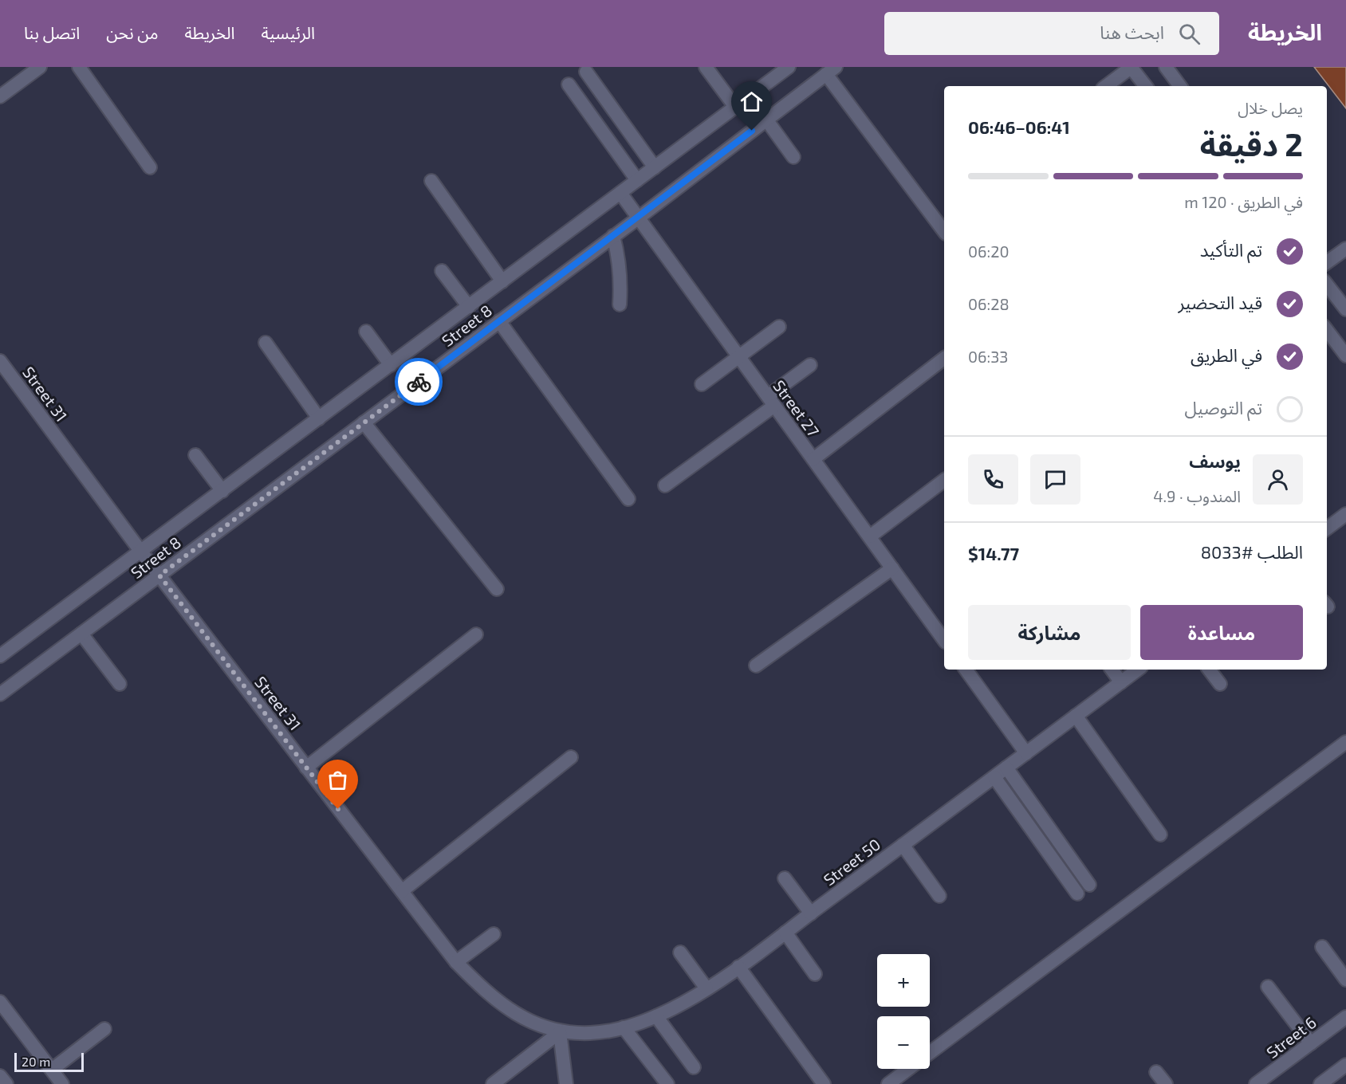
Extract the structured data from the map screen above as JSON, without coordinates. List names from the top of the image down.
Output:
{
  "streets": {
    "street": [
      "Street 8",
      "Street 31",
      "Street 27",
      "Street 50",
      "Street 6"
    ]
  },
  "crossings": [
    ["Street 8", "Street 31"],
    ["Street 8", "Street 27"],
    ["Street 31", "Street 50"]
  ],
  "scale_bar": "20 m",
  "page": {
    "header": "الخريطة",
    "search": "ابحث هنا",
    "nav": [
      "الرئيسية",
      "الخريطة",
      "من نحن",
      "اتصل بنا"
    ],
    "heading": ["2 دقيقة", "يصل خلال", "06:41–06:46"],
    "panel": [
      "يوسف",
      "المندوب · 4.9",
      "الطلب #8033",
      "$14.77"
    ],
    "bar": "في الطريق · 120 m",
    "list": [
      ["تم التأكيد", "06:20"],
      ["قيد التحضير", "06:28"],
      ["في الطريق", "06:33"],
      "تم التوصيل"
    ],
    "buttons": ["مساعدة", "مشاركة"],
    "map_buttons": ["+", "−"],
    "scale": "20 m"
  }
}
